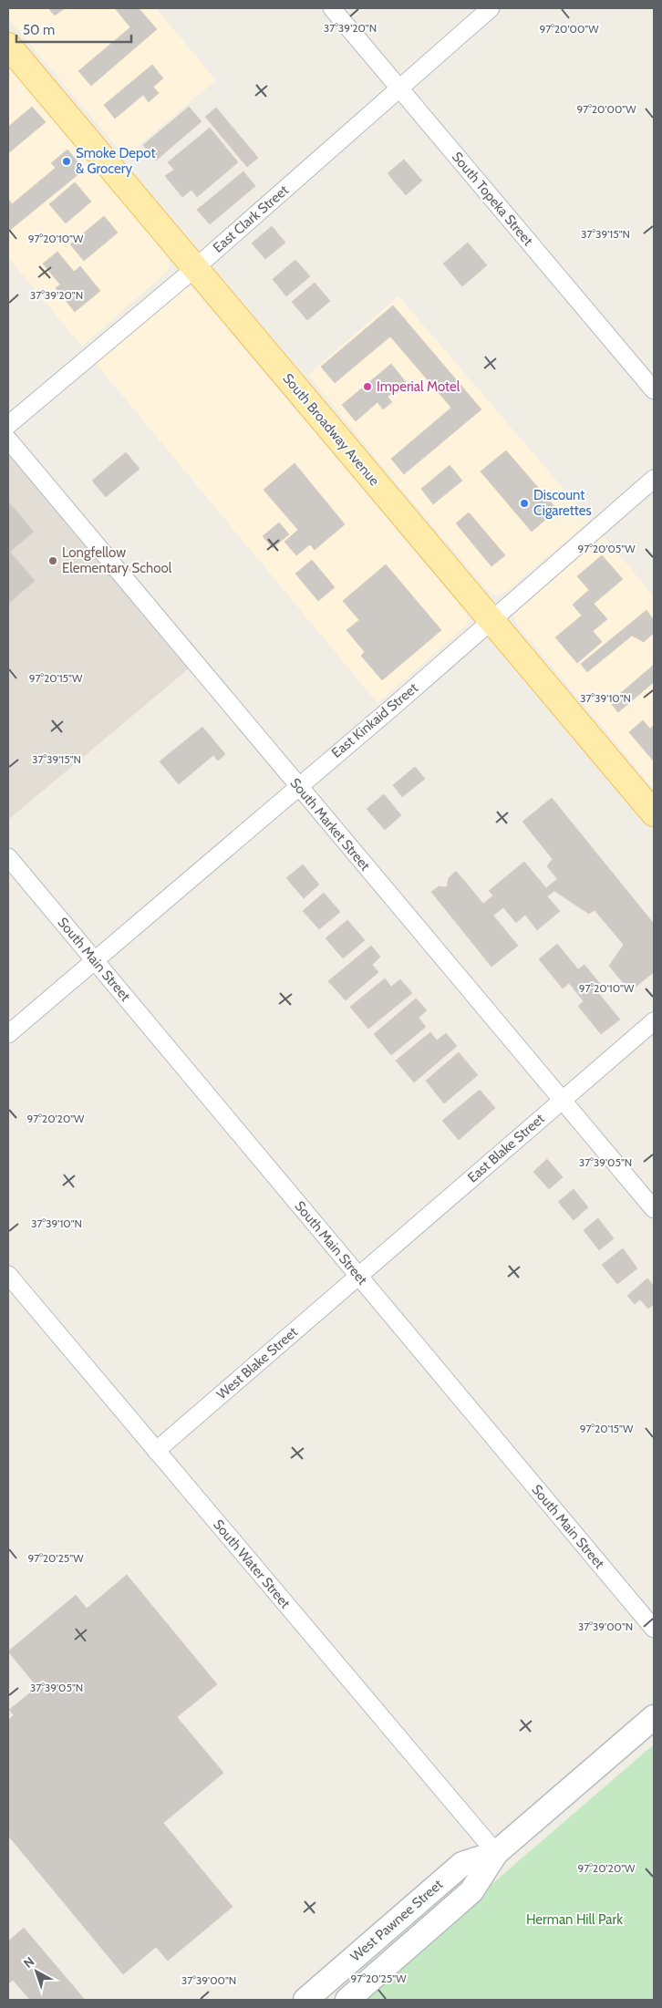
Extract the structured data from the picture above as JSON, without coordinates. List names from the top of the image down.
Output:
{
  "streets": {
    "main road": ["South Broadway Avenue", "West Pawnee Street"],
    "street": [
      "South Topeka Street",
      "East Clark Street",
      "East Kinkaid Street",
      "South Market Street",
      "South Main Street",
      "East Blake Street",
      "West Blake Street",
      "South Water Street"
    ]
  },
  "crossings": [
    ["South Topeka Street", "East Clark Street"],
    ["East Clark Street", "South Broadway Avenue"],
    ["South Broadway Avenue", "East Kinkaid Street"],
    ["East Kinkaid Street", "South Market Street"],
    ["East Kinkaid Street", "South Main Street"],
    ["South Market Street", "East Blake Street"],
    ["South Main Street", "East Blake Street"],
    ["South Main Street", "West Blake Street"],
    ["East Blake Street", "West Blake Street"],
    ["West Blake Street", "South Water Street"],
    ["South Water Street", "West Pawnee Street"]
  ],
  "parks": ["Herman Hill Park"],
  "places": [
    "Smoke Depot & Grocery",
    "Imperial Motel",
    "Discount Cigarettes",
    "Longfellow Elementary School"
  ],
  "scale_bar": "50 m",
  "north": "top left",
  "coordinates": [
    "37°39'20\"N",
    "97°20'00\"W",
    "37°39'15\"N",
    "97°20'10\"W",
    "97°20'05\"W",
    "97°20'15\"W",
    "37°39'10\"N",
    "97°20'20\"W",
    "37°39'05\"N",
    "97°20'25\"W",
    "37°39'00\"N"
  ]
}
